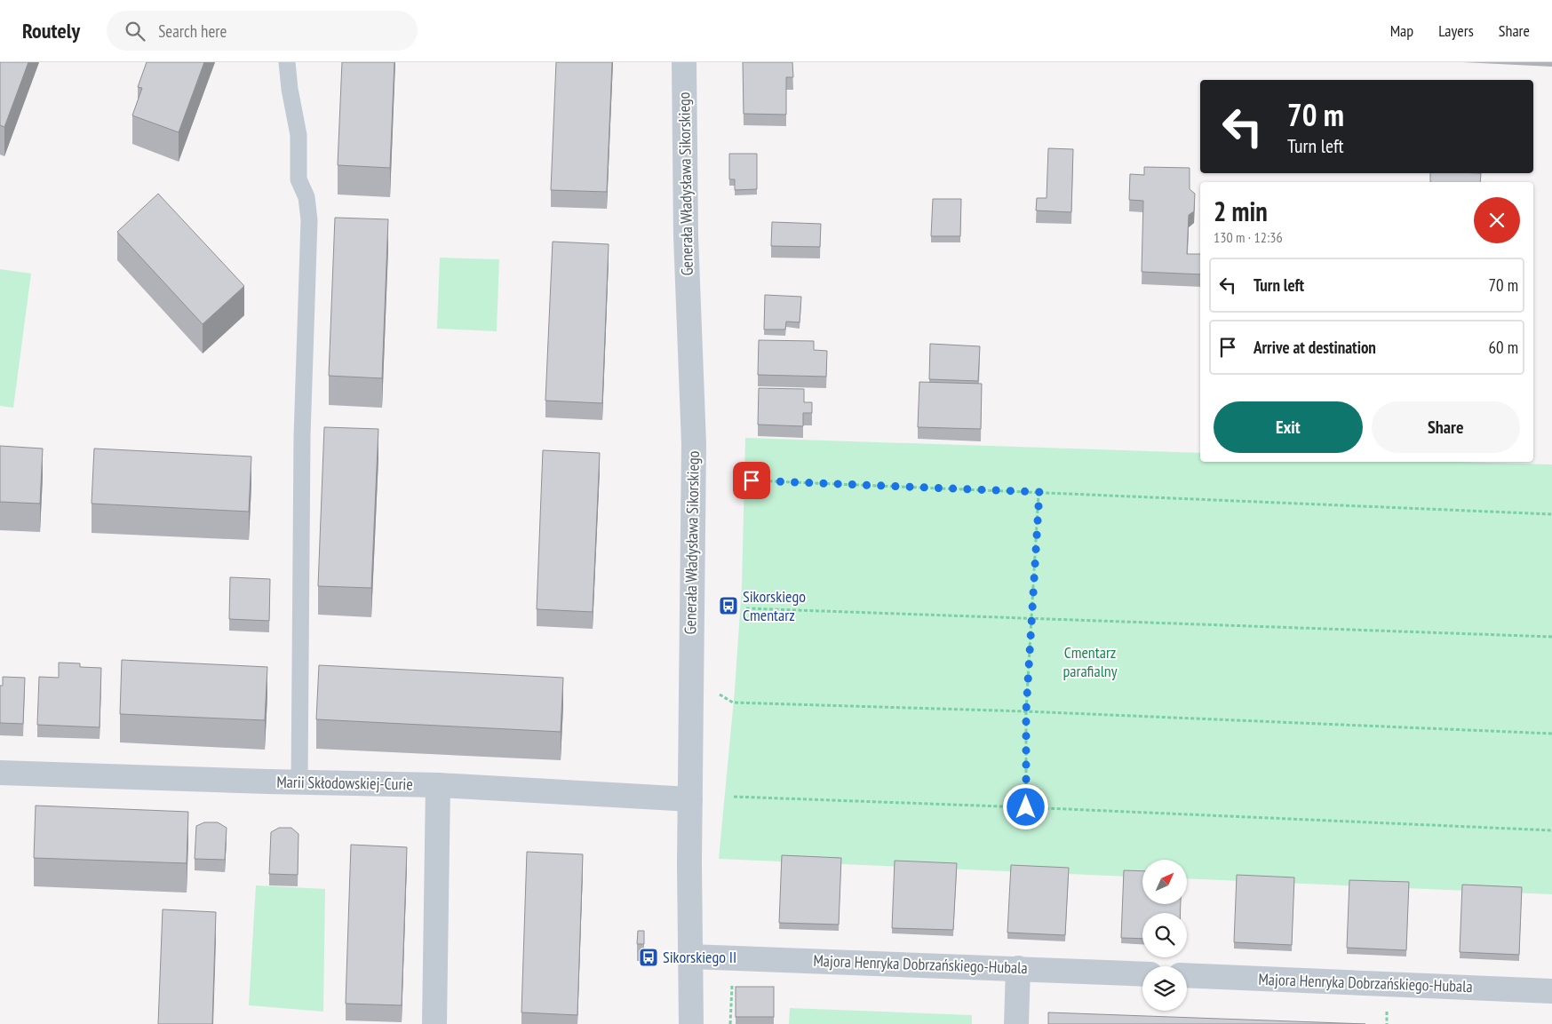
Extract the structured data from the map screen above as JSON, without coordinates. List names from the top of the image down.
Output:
{
  "streets": {
    "street": ["Generała Władysława Sikorskiego", "Marii Skłodowskiej-Curie", "Majora Henryka Dobrzańskiego-Hubala"]
  },
  "crossings": [
    ["Generała Władysława Sikorskiego", "Marii Skłodowskiej-Curie"],
    ["Generała Władysława Sikorskiego", "Majora Henryka Dobrzańskiego-Hubala"]
  ],
  "parks": ["Cmentarz parafialny"],
  "places": {
    "bus stop": ["Sikorskiego Cmentarz", "Sikorskiego II"]
  },
  "north": "top right",
  "page": {
    "header": "Routely",
    "search": "Search here",
    "nav": ["Map", "Layers", "Share"],
    "turn": ["70 m", "Turn left"],
    "heading": ["2 min", "130 m · 12:36"],
    "list": [
      {
        "name": "Turn left",
        "value": "70 m"
      },
      {
        "name": "Arrive at destination",
        "value": "60 m"
      }
    ],
    "buttons": ["Exit", "Share"]
  }
}
